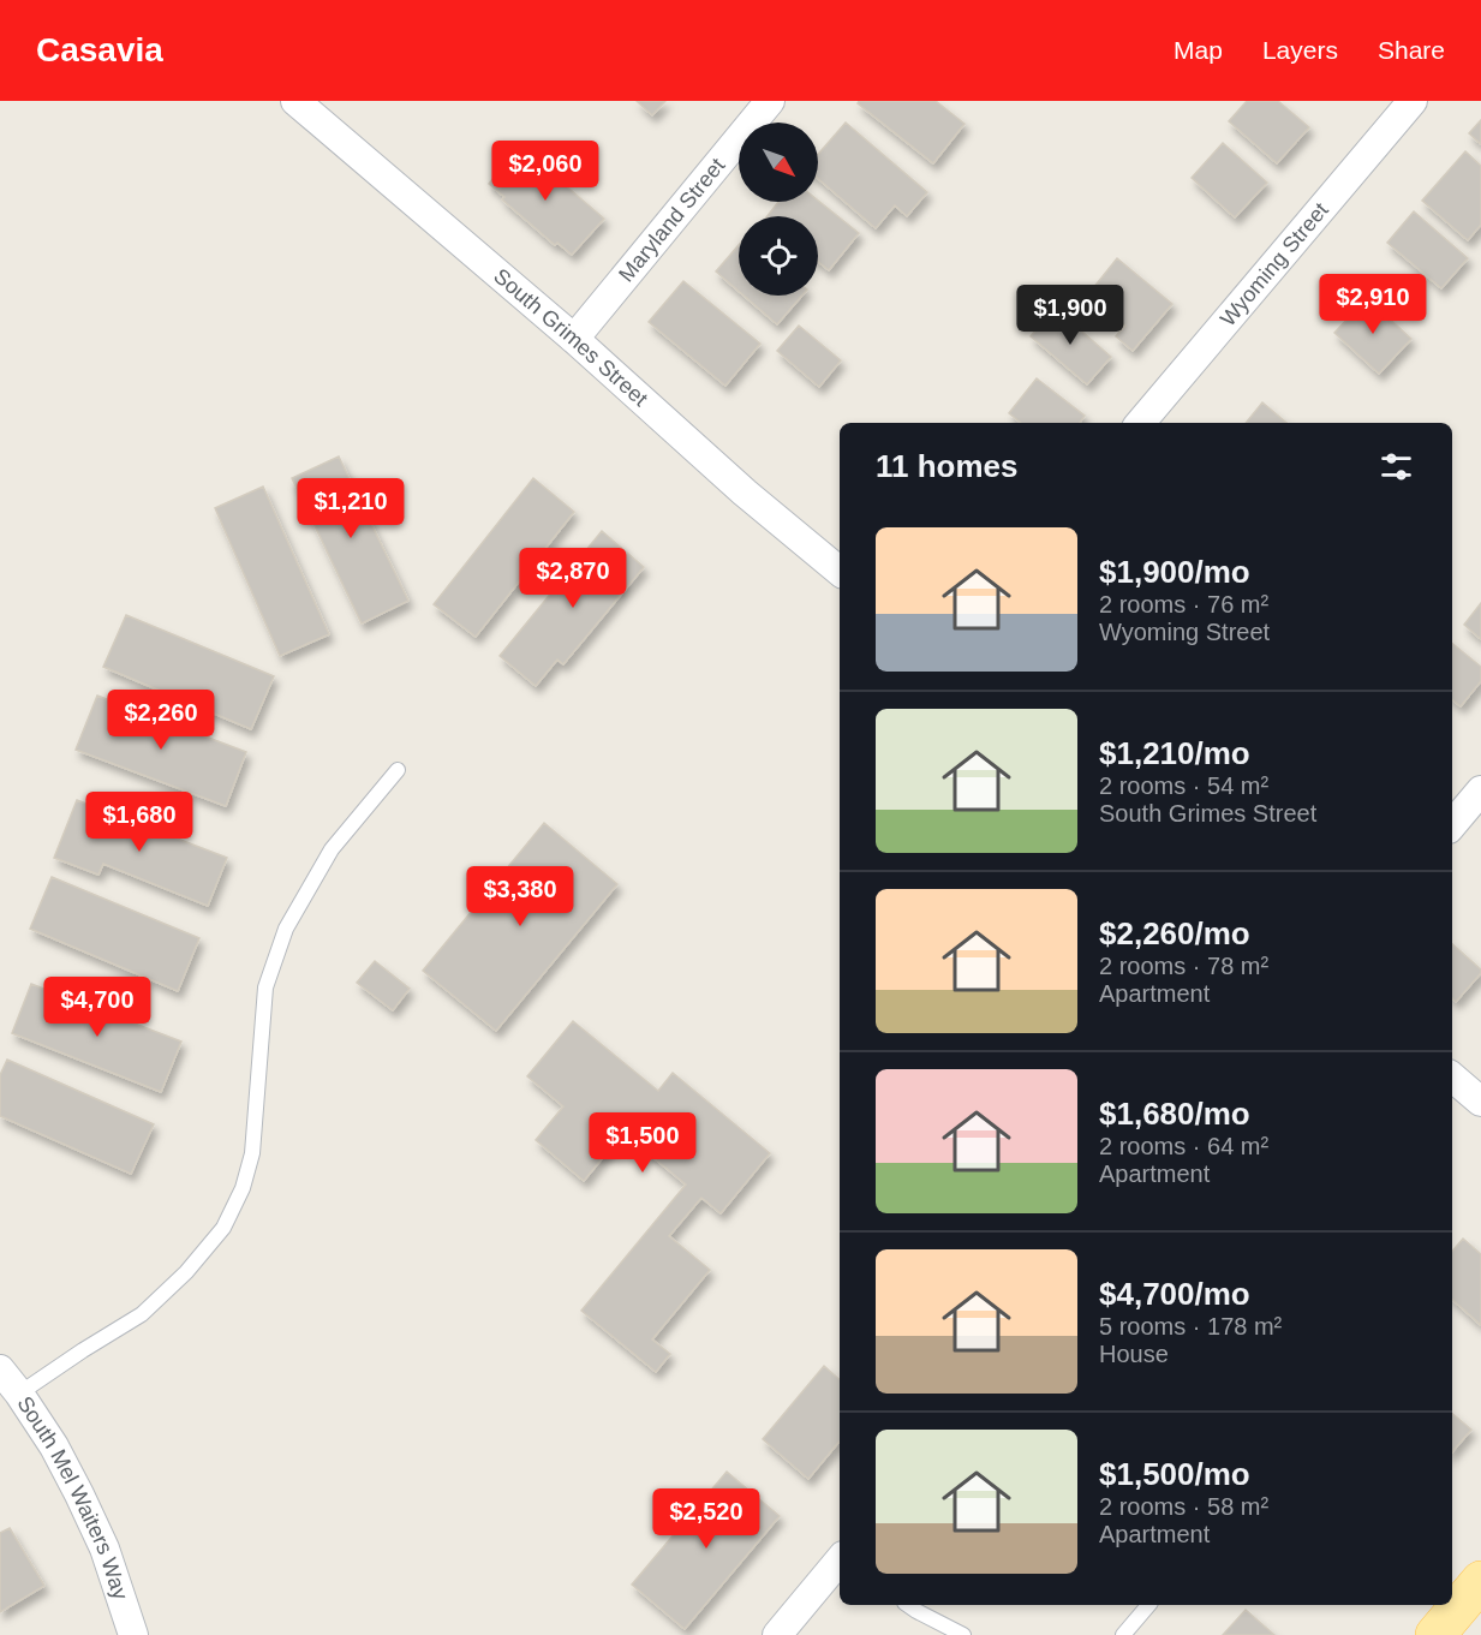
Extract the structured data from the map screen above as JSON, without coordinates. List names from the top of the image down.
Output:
{
  "streets": {
    "street": [
      "Maryland Street",
      "Wyoming Street",
      "South Grimes Street",
      "South Mel Waiters Way"
    ]
  },
  "crossings": [
    ["Maryland Street", "South Grimes Street"]
  ],
  "north": "bottom right",
  "page": {
    "header": "Casavia",
    "nav": ["Map", "Layers", "Share"],
    "price": [
      "$2,060",
      "$2,910",
      "$1,900",
      "$1,210",
      "$2,870",
      "$2,260",
      "$1,680",
      "$3,380",
      "$4,700",
      "$1,500",
      "$2,520"
    ],
    "heading": "11 homes",
    "list": [
      {
        "name": "$1,900/mo",
        "note": "2 rooms · 76 m² · Wyoming Street"
      },
      {
        "name": "$1,210/mo",
        "note": "2 rooms · 54 m² · South Grimes Street"
      },
      {
        "name": "$2,260/mo",
        "note": "2 rooms · 78 m² · Apartment"
      },
      {
        "name": "$1,680/mo",
        "note": "2 rooms · 64 m² · Apartment"
      },
      {
        "name": "$4,700/mo",
        "note": "5 rooms · 178 m² · House"
      },
      {
        "name": "$1,500/mo",
        "note": "2 rooms · 58 m² · Apartment"
      }
    ]
  }
}
